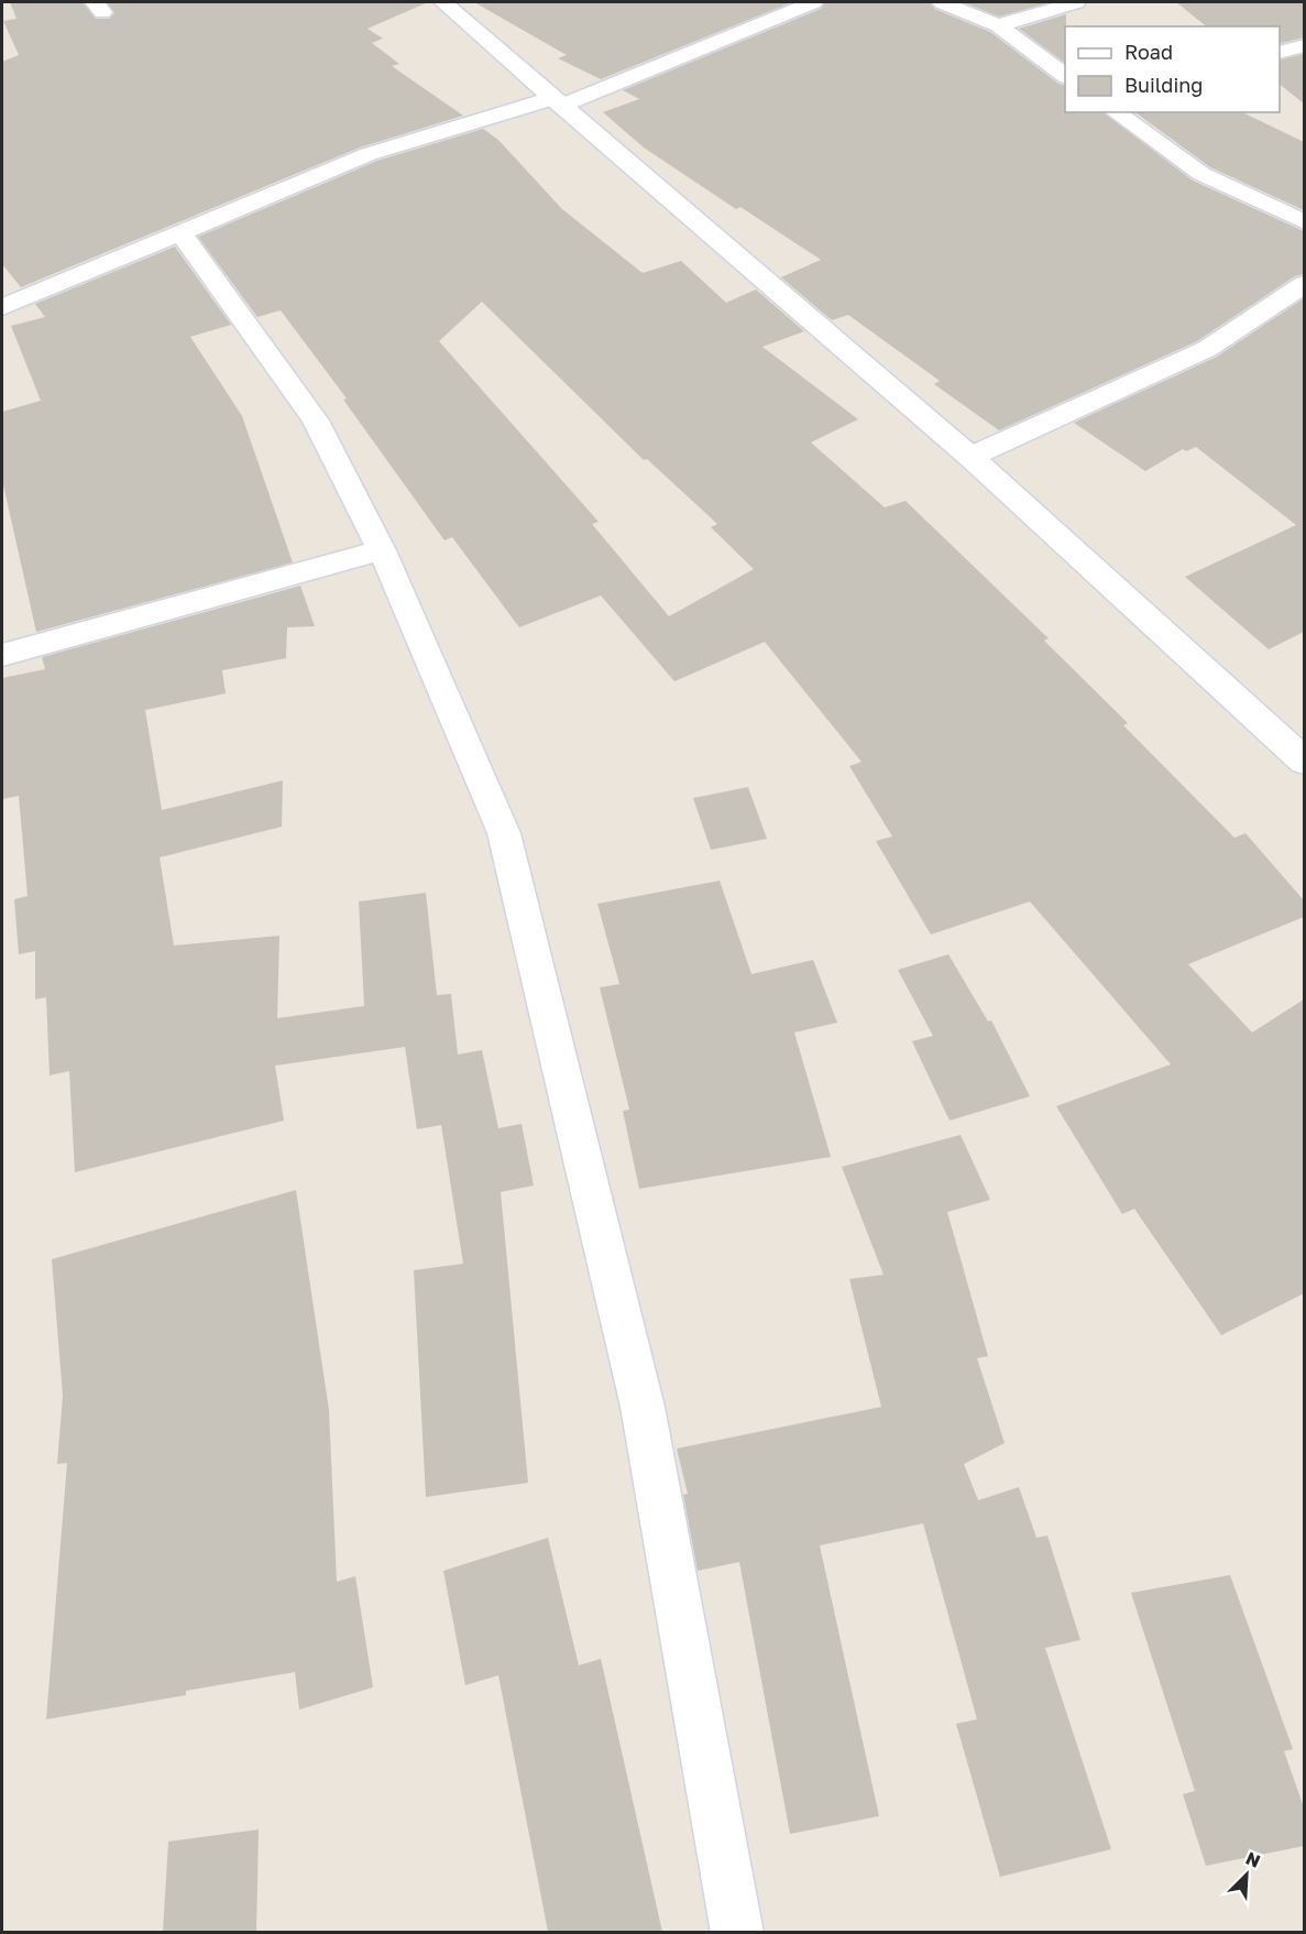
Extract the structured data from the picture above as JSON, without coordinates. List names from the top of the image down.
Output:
{
  "legend": ["Road", "Building"],
  "north": "top right"
}
